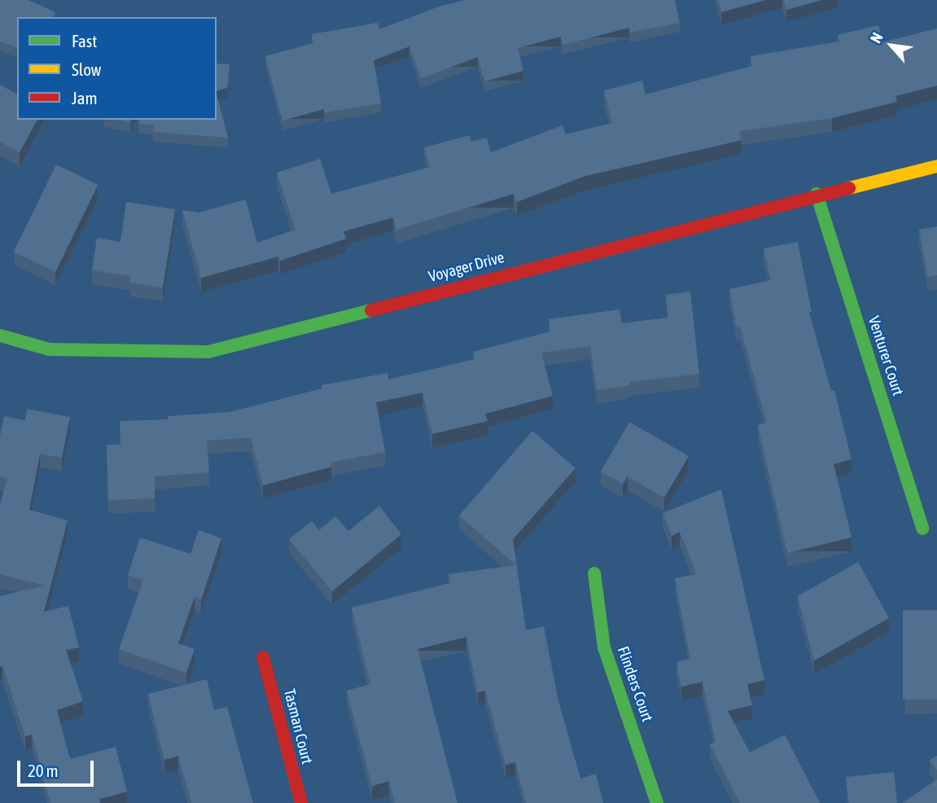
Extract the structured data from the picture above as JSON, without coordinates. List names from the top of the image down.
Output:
{
  "streets": {
    "street": [
      "Voyager Drive",
      "Venturer Court",
      "Flinders Court",
      "Tasman Court"
    ]
  },
  "crossings": [
    ["Voyager Drive", "Venturer Court"]
  ],
  "legend": ["Fast", "Slow", "Jam"],
  "scale_bar": "20 m",
  "north": "top left"
}
